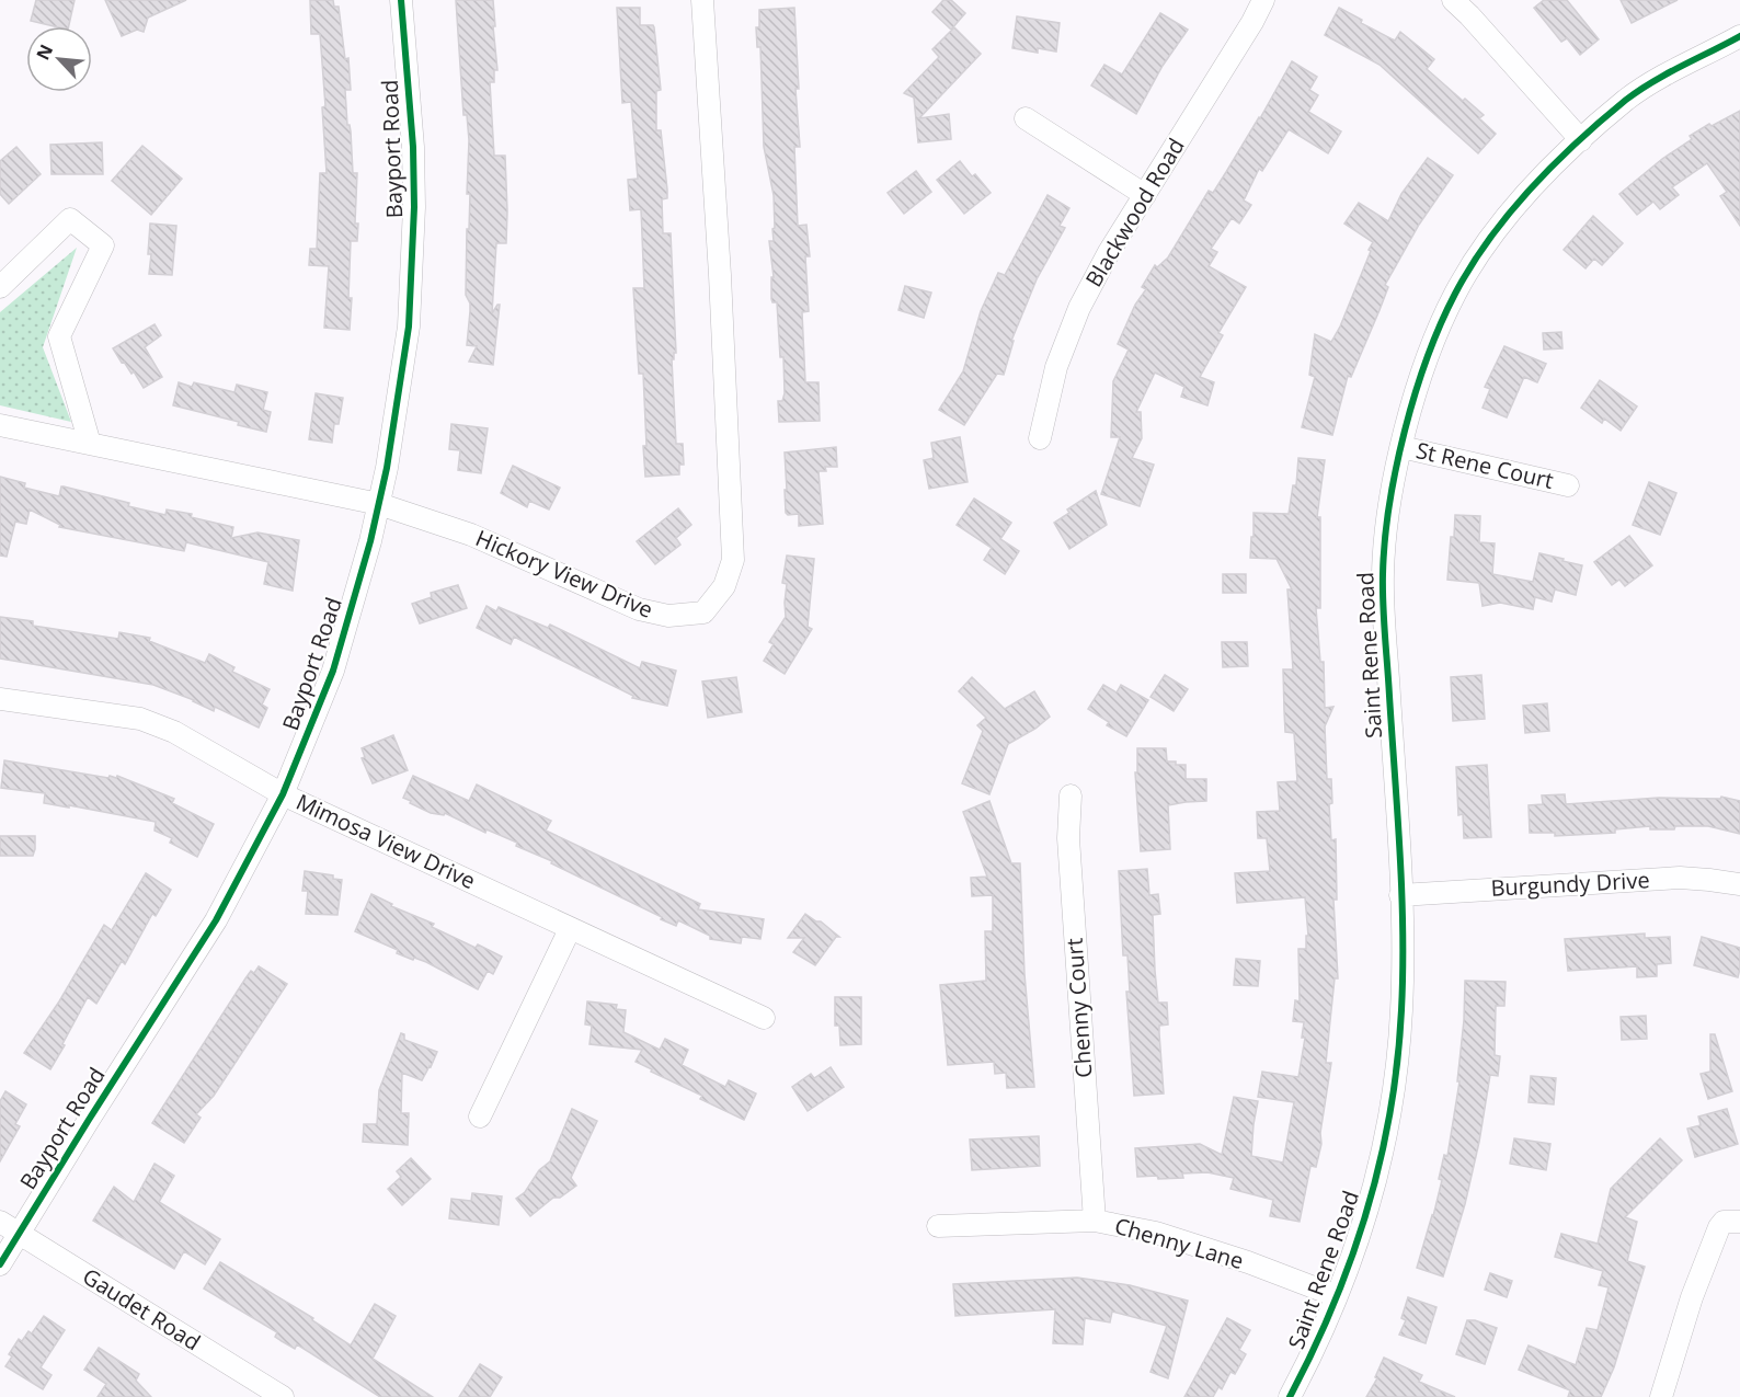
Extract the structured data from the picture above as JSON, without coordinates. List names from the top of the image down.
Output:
{
  "streets": {
    "street": [
      "Bayport Road",
      "Blackwood Road",
      "St Rene Court",
      "Hickory View Drive",
      "Saint Rene Road",
      "Mimosa View Drive",
      "Burgundy Drive",
      "Chenny Court",
      "Chenny Lane",
      "Gaudet Road"
    ]
  },
  "crossings": [
    ["Bayport Road", "Hickory View Drive"],
    ["Bayport Road", "Mimosa View Drive"],
    ["Bayport Road", "Gaudet Road"],
    ["St Rene Court", "Saint Rene Road"],
    ["Saint Rene Road", "Burgundy Drive"],
    ["Saint Rene Road", "Chenny Lane"],
    ["Chenny Court", "Chenny Lane"]
  ],
  "north": "top left"
}
